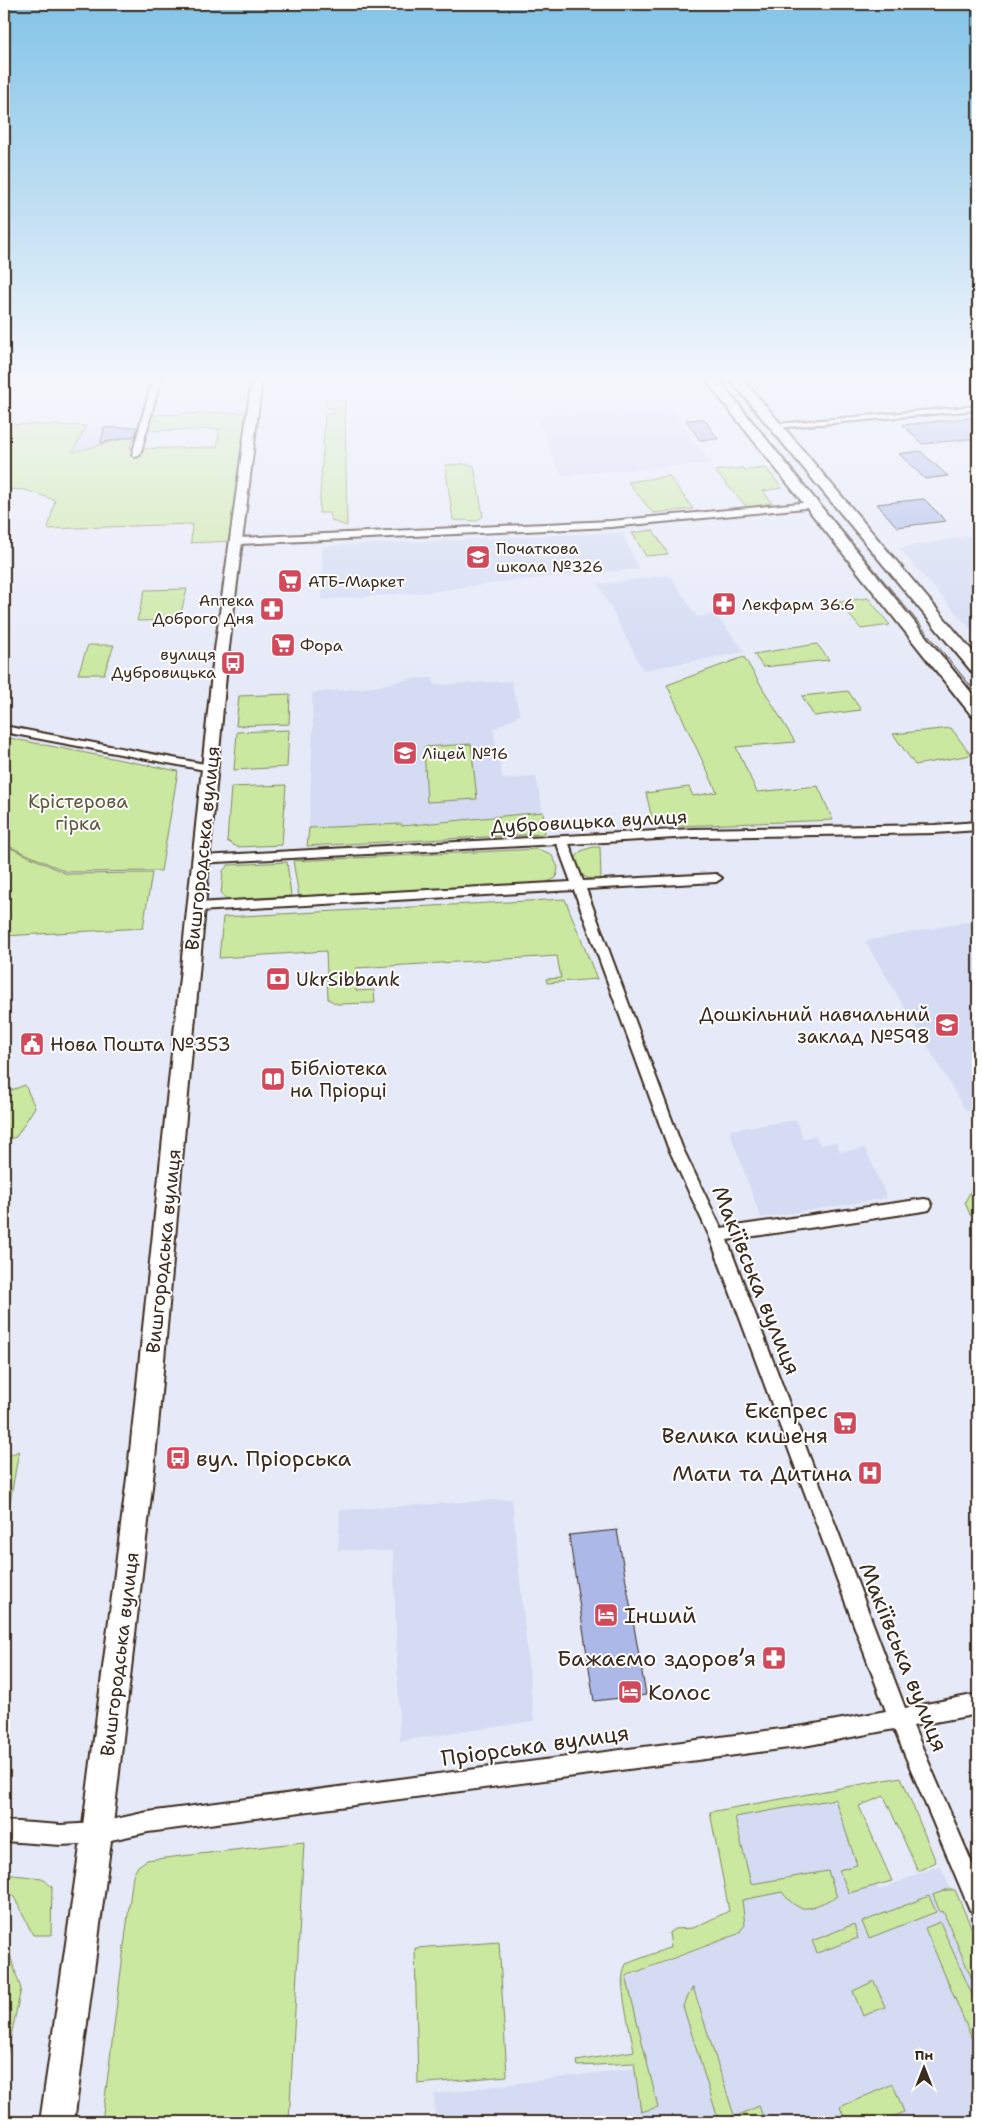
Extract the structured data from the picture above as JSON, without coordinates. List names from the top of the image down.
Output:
{
  "streets": {
    "main road": ["Вишгородська вулиця"],
    "street": ["Дубровицька вулиця", "Макіївська вулиця", "Пріорська вулиця"]
  },
  "crossings": [
    ["Дубровицька вулиця", "Вишгородська вулиця"],
    ["Дубровицька вулиця", "Макіївська вулиця"],
    ["Вишгородська вулиця", "Пріорська вулиця"],
    ["Макіївська вулиця", "Пріорська вулиця"]
  ],
  "parks": ["Крістерова гірка"],
  "places": {
    "school or university": ["Початкова школа №326", "Ліцей №16", "Дошкільний навчальний заклад №598"],
    "supermarket": ["АТБ-Маркет", "Фора", "Експрес Велика кишеня"],
    "pharmacy": ["Лекфарм 36.6", "Аптека Доброго Дня", "Бажаємо здоровʼя"],
    "bus stop": ["вулиця Дубровицька", "вул. Пріорська"],
    "bank": ["UkrSibbank"],
    "public building": ["Нова Пошта №353"],
    "library": ["Бібліотека на Пріорці"],
    "hospital": ["Мати та Дитина"],
    "hotel": ["Інший", "Колос"]
  },
  "north": "top"
}
